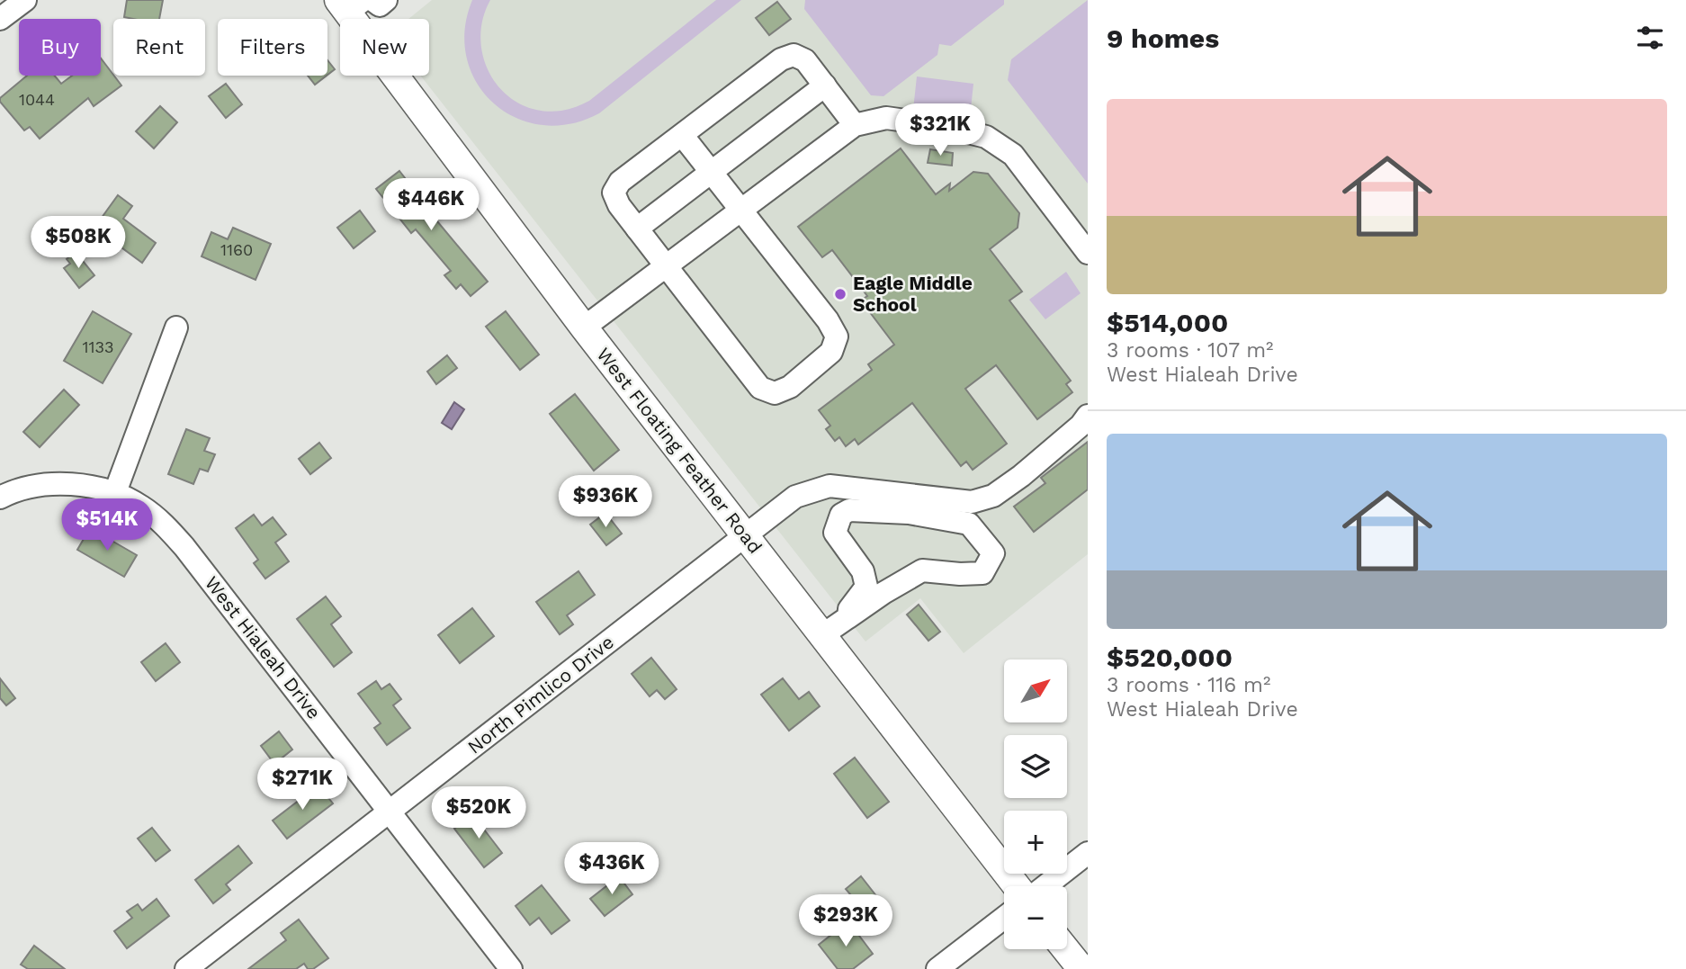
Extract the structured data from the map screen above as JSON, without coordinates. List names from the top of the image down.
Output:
{
  "streets": {
    "main road": ["West Floating Feather Road"],
    "street": ["West Hialeah Drive", "North Pimlico Drive"]
  },
  "crossings": [
    ["West Floating Feather Road", "North Pimlico Drive"],
    ["West Hialeah Drive", "North Pimlico Drive"]
  ],
  "places": ["Eagle Middle School"],
  "house_numbers": ["1044", "1160", "1133"],
  "north": "top right",
  "page": {
    "heading": "9 homes",
    "chip": [
      "Buy",
      "Rent",
      "Filters",
      "New"
    ],
    "list": [
      {
        "name": "$514,000",
        "note": "3 rooms · 107 m² · West Hialeah Drive"
      },
      {
        "name": "$520,000",
        "note": "3 rooms · 116 m² · West Hialeah Drive"
      }
    ],
    "price": [
      "$321K",
      "$446K",
      "$508K",
      "$936K",
      "$514K",
      "$271K",
      "$520K",
      "$436K",
      "$293K"
    ],
    "map_buttons": ["+", "−"]
  }
}
